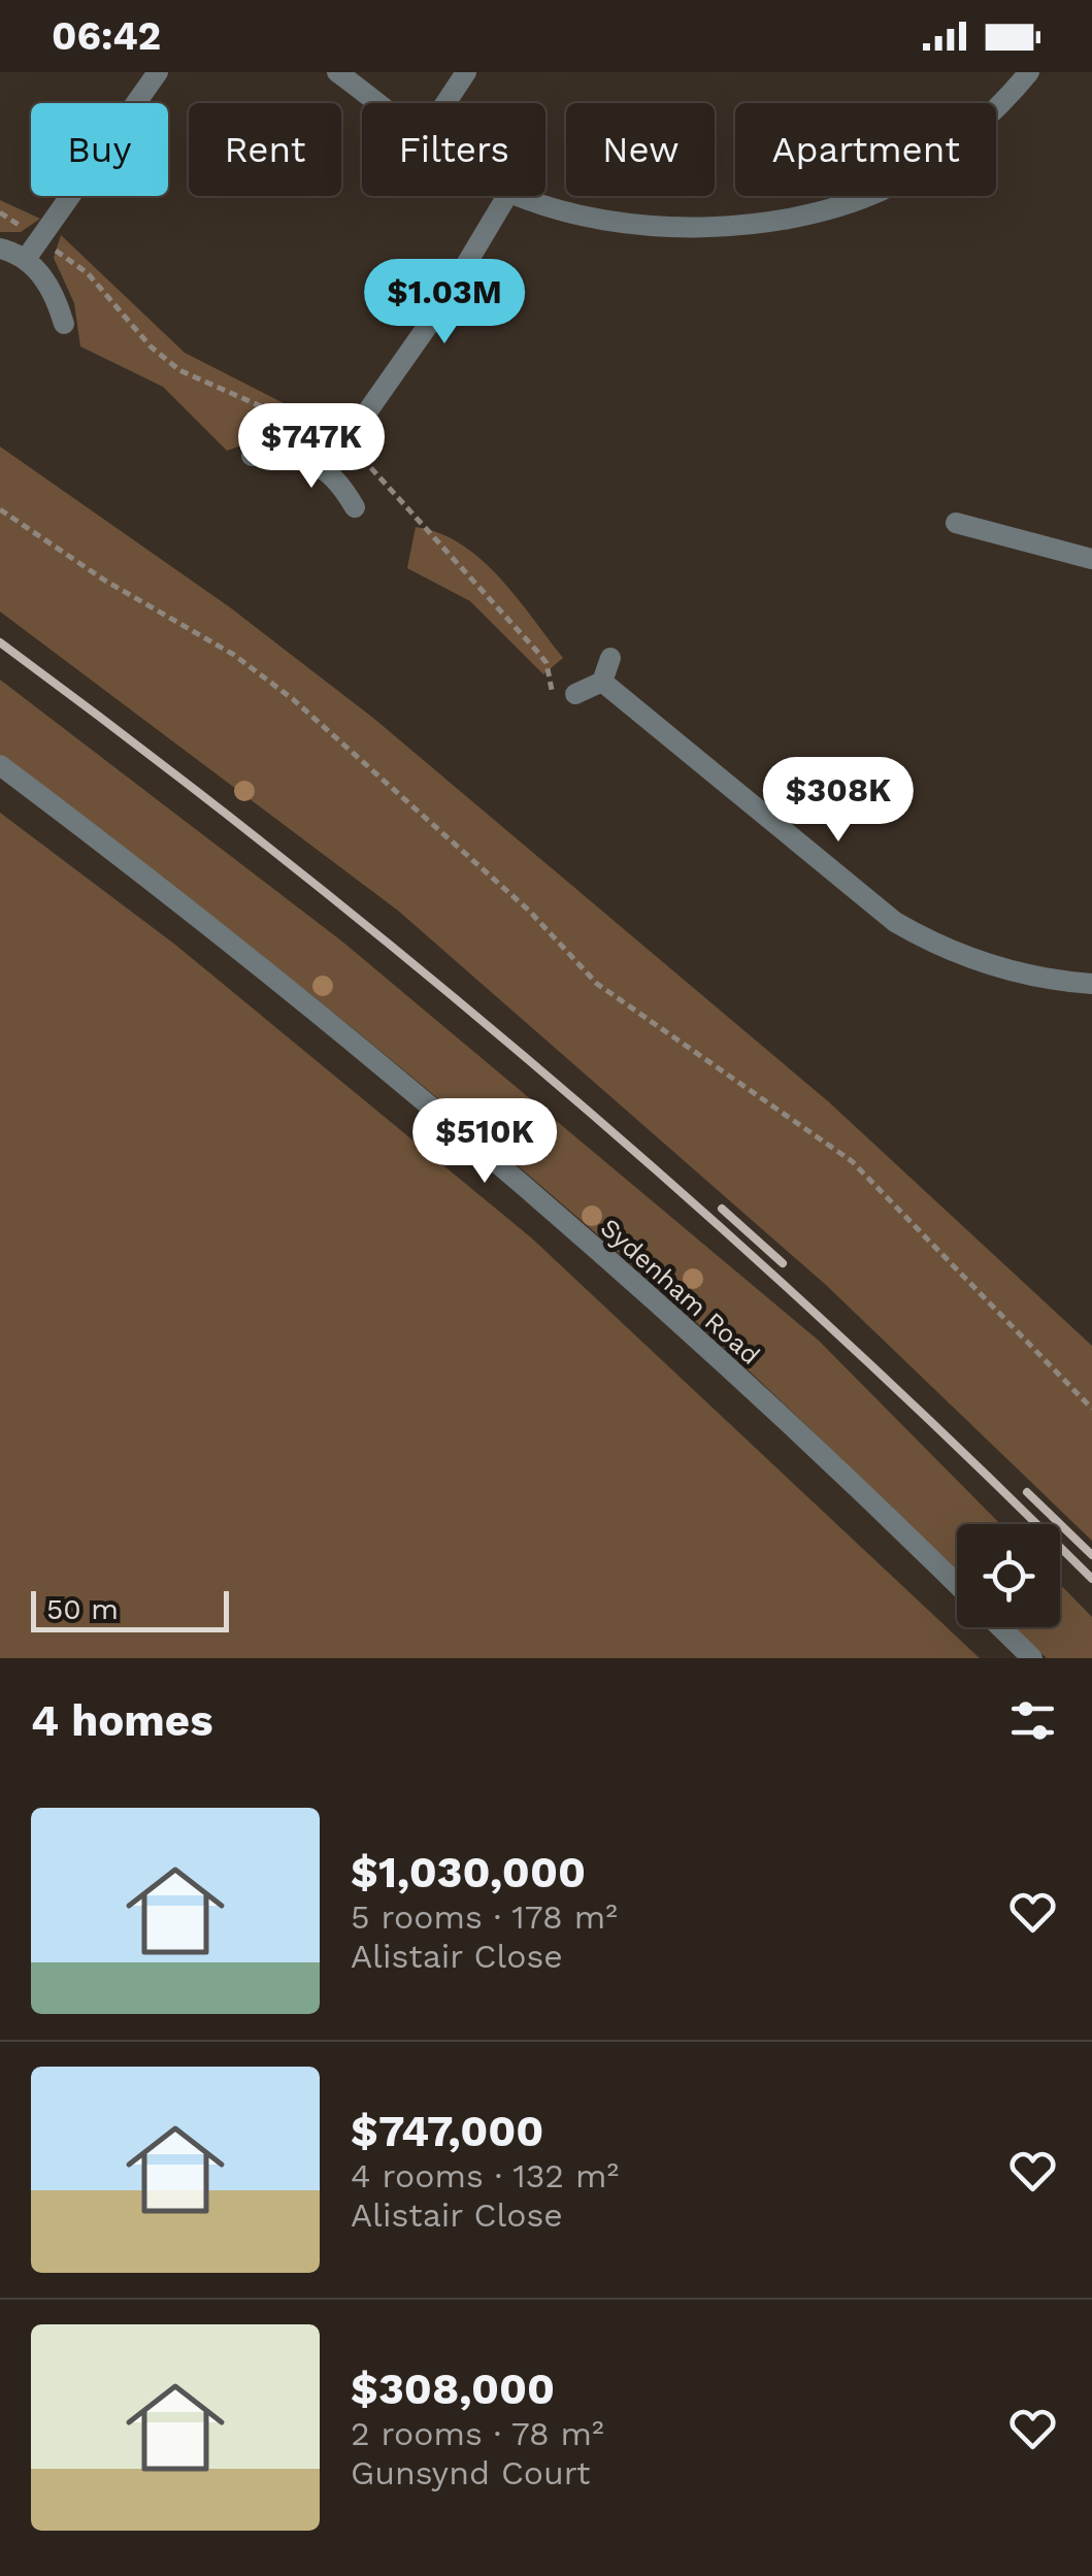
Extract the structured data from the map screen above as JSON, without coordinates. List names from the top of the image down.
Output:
{
  "streets": {
    "street": ["Sydenham Road"]
  },
  "scale_bar": "50 m",
  "page": {
    "status": "06:42",
    "chip": [
      "Buy",
      "Rent",
      "Filters",
      "New",
      "Apartment"
    ],
    "price": [
      "$1.03M",
      "$747K",
      "$308K",
      "$510K"
    ],
    "scale": "50 m",
    "heading": "4 homes",
    "list": [
      {
        "name": "$1,030,000",
        "note": "5 rooms · 178 m² · Alistair Close"
      },
      {
        "name": "$747,000",
        "note": "4 rooms · 132 m² · Alistair Close"
      },
      {
        "name": "$308,000",
        "note": "2 rooms · 78 m² · Gunsynd Court"
      }
    ]
  }
}
